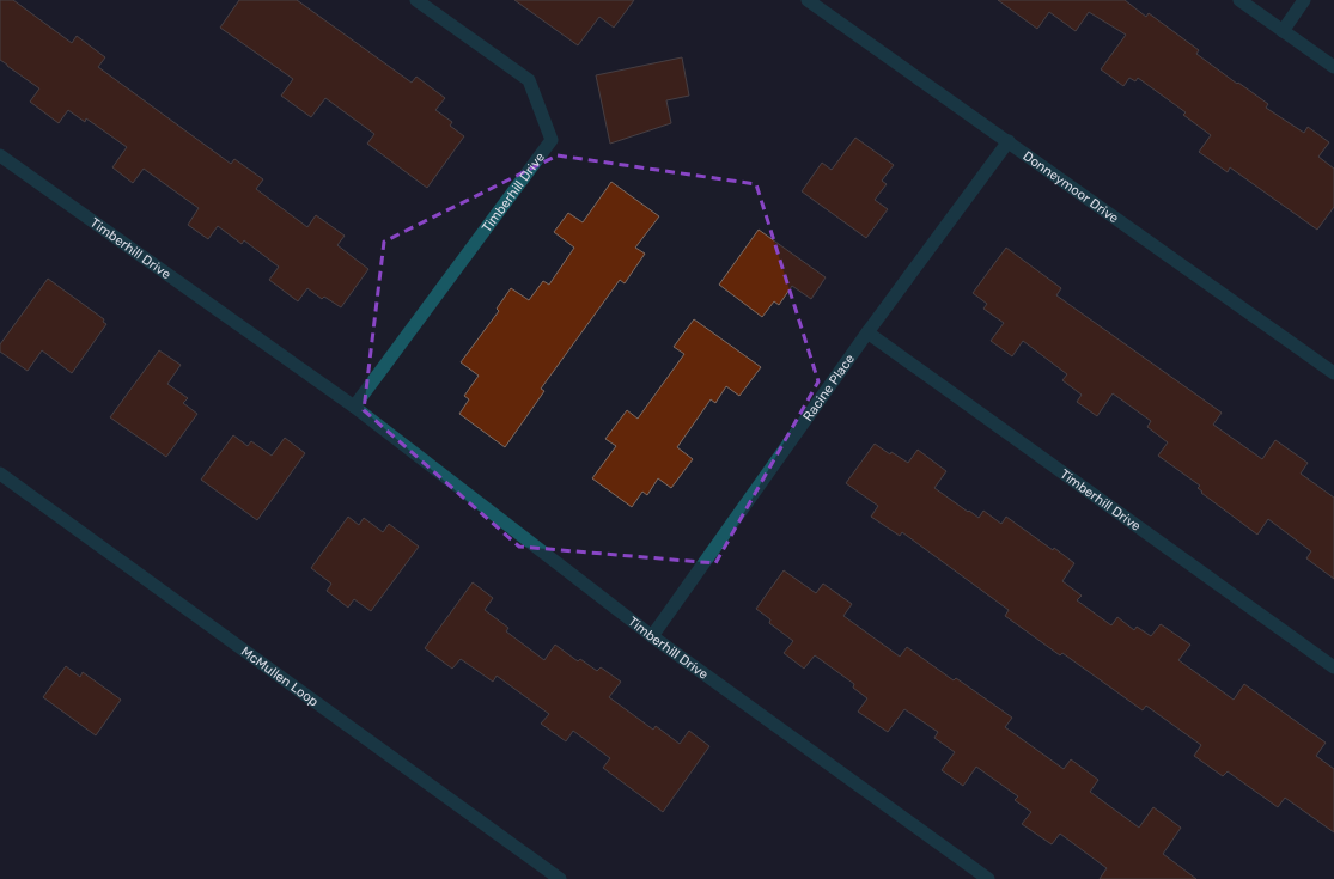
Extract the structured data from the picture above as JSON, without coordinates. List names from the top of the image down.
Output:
{
  "streets": {
    "street": [
      "Donneymoor Drive",
      "Timberhill Drive",
      "Racine Place",
      "McMullen Loop"
    ]
  },
  "crossings": [
    ["Donneymoor Drive", "Racine Place"],
    ["Timberhill Drive", "Racine Place"]
  ]
}
